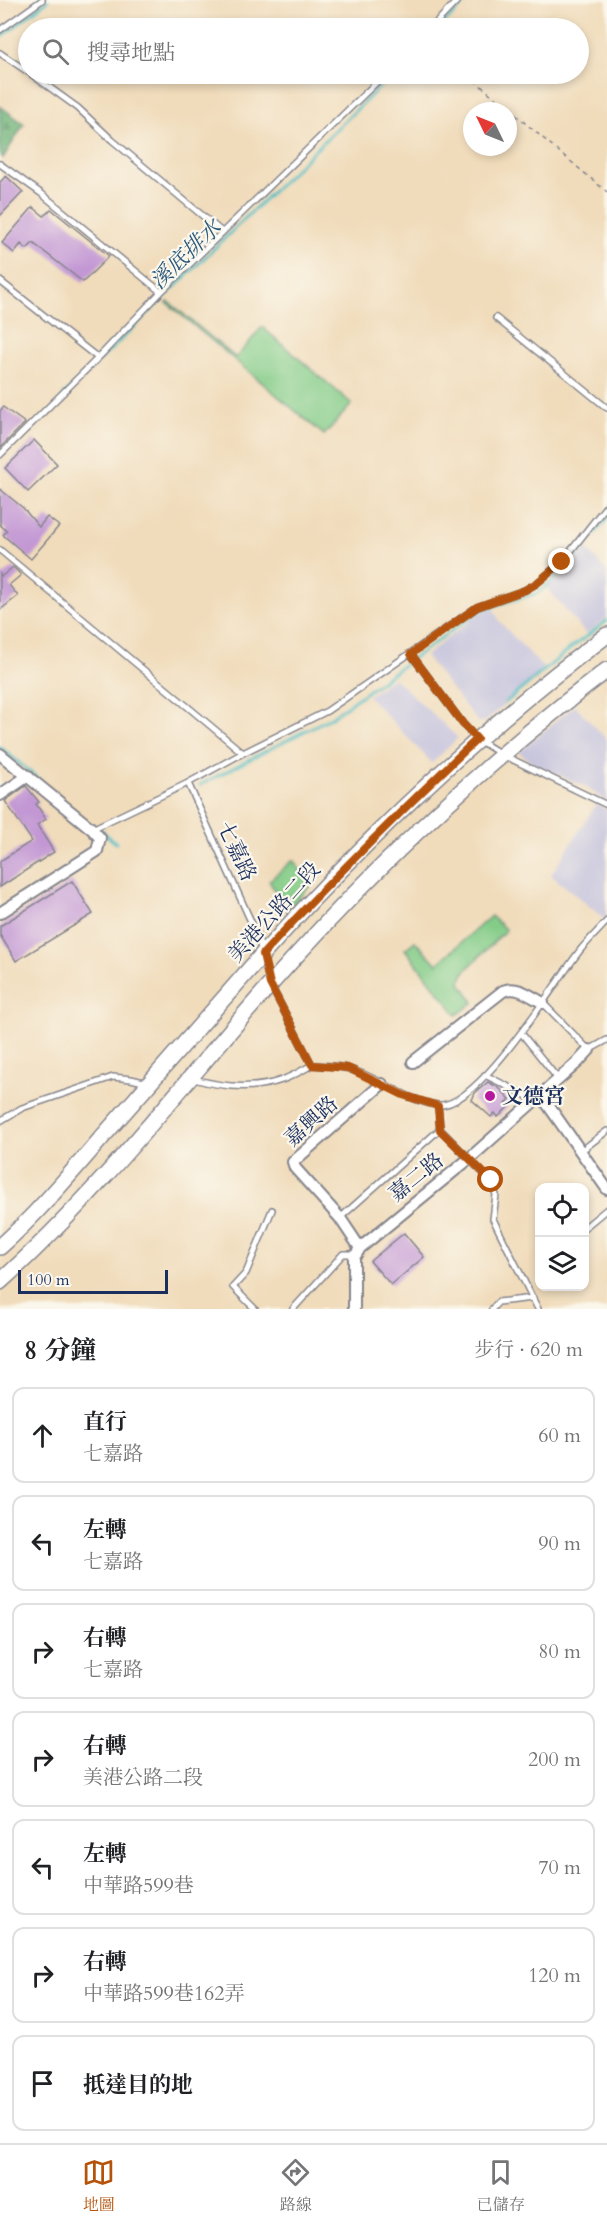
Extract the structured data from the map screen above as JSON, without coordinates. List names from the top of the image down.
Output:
{
  "streets": {
    "main road": ["美港公路二段"],
    "street": ["嘉興路", "嘉二路"],
    "lane": ["七嘉路"]
  },
  "crossings": [
    ["七嘉路", "美港公路二段"],
    ["嘉興路", "嘉二路"]
  ],
  "water": ["溪底排水"],
  "places": ["文德宮"],
  "scale_bar": "100 m",
  "north": "top left",
  "page": {
    "search": "搜尋地點",
    "scale": "100 m",
    "heading": ["8 分鐘", "步行 · 620 m"],
    "list": [
      ["直行", "七嘉路", "60 m"],
      ["左轉", "七嘉路", "90 m"],
      ["右轉", "七嘉路", "80 m"],
      ["右轉", "美港公路二段", "200 m"],
      ["左轉", "中華路599巷", "70 m"],
      ["右轉", "中華路599巷162弄", "120 m"],
      "抵達目的地"
    ],
    "nav": ["地圖", "路線", "已儲存"]
  }
}
